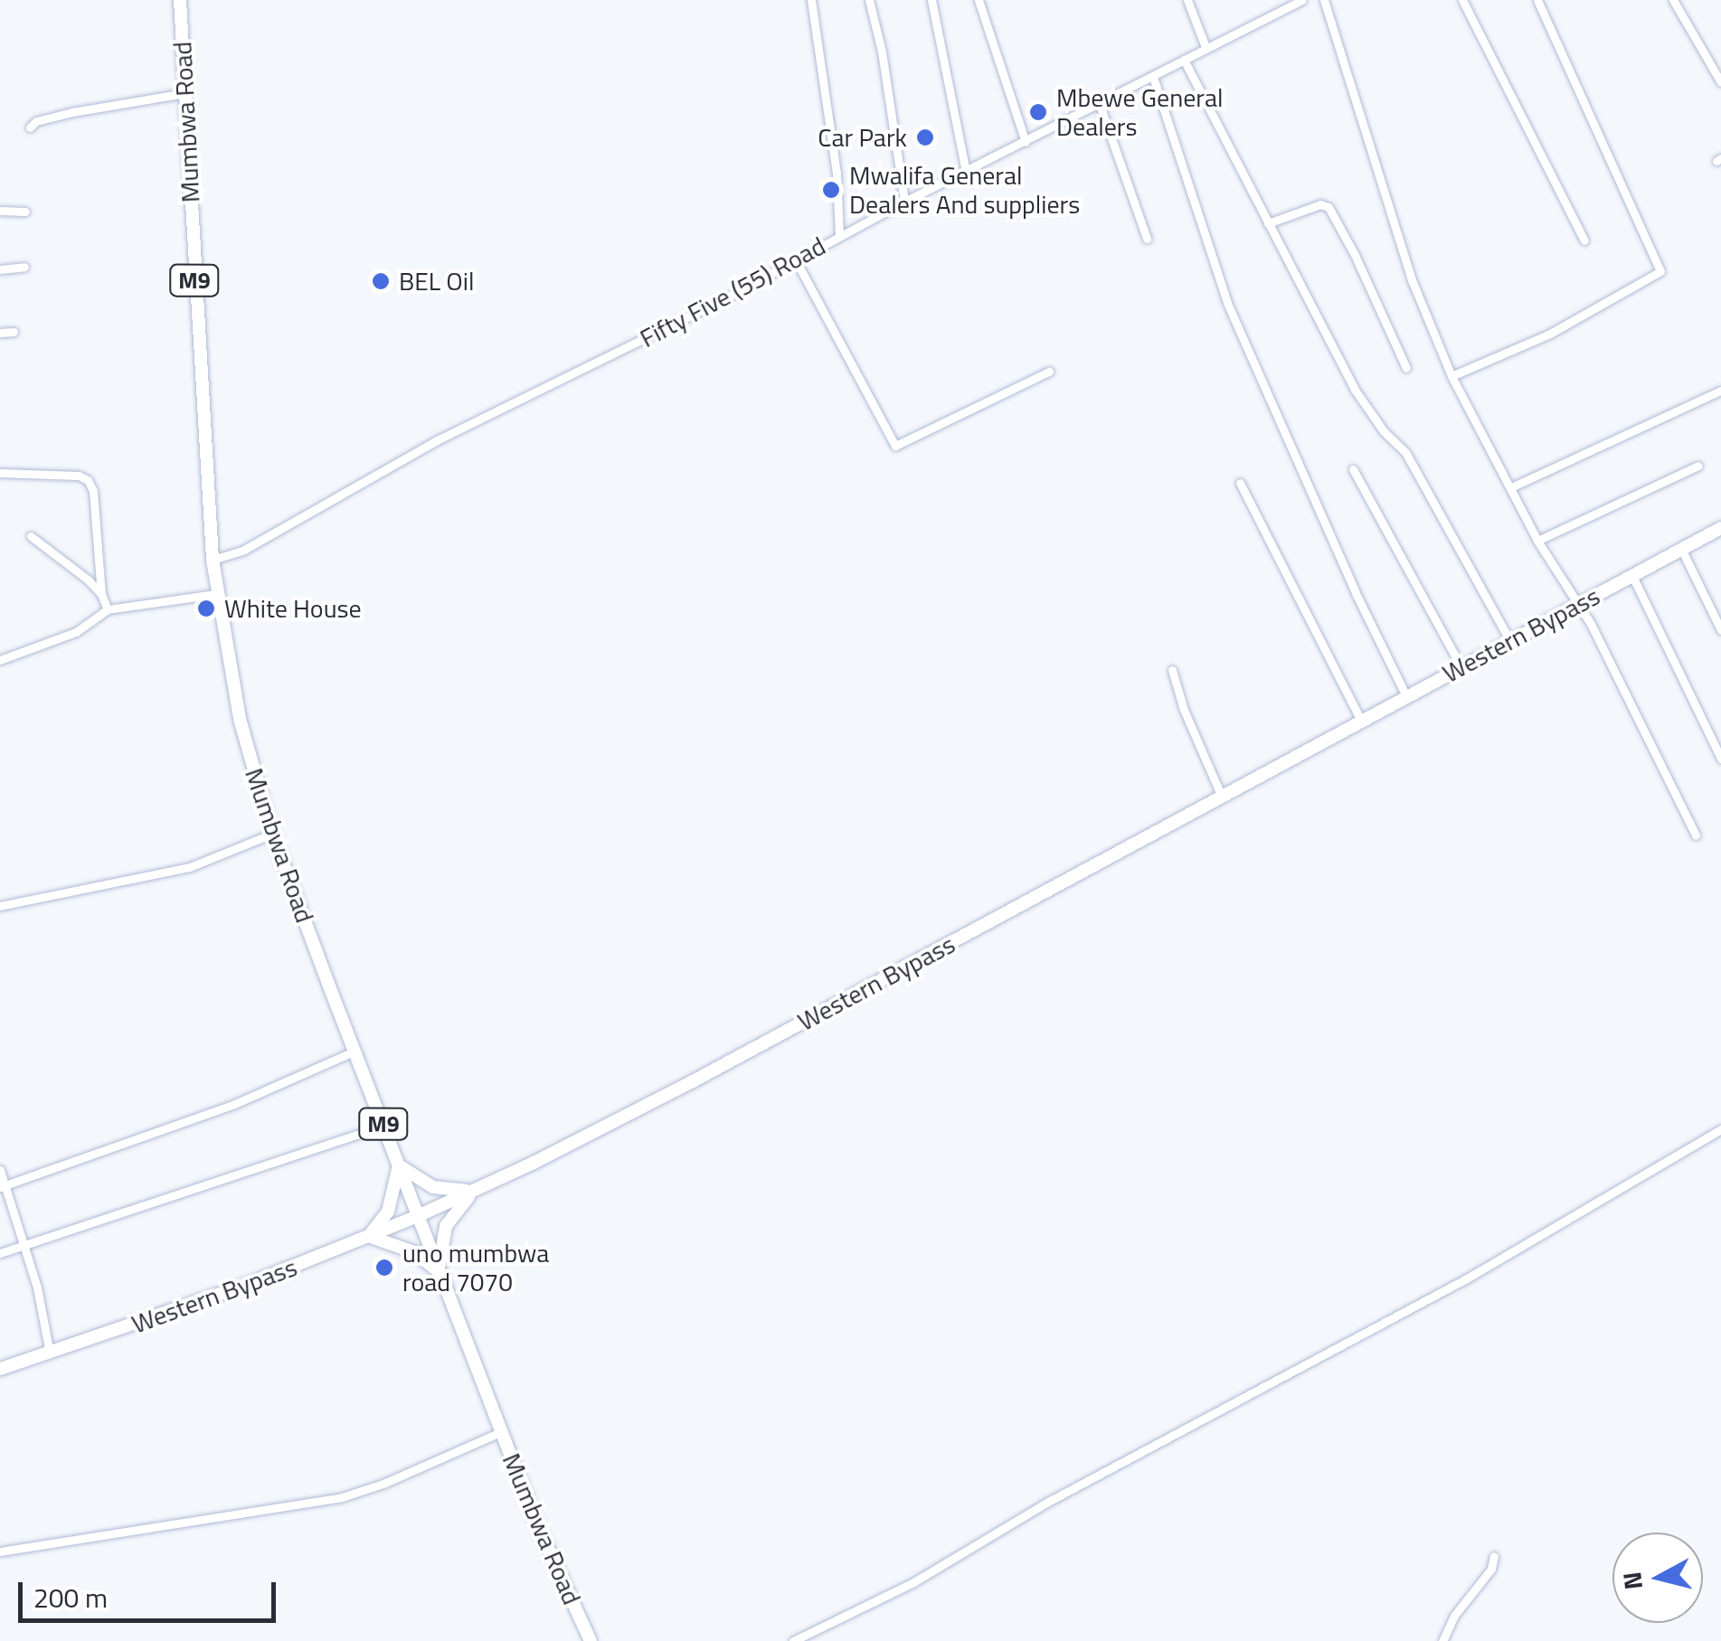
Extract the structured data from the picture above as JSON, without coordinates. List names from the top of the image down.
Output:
{
  "streets": {
    "main road": ["Mumbwa Road", "M9", "Western Bypass"],
    "street": ["Fifty Five (55) Road"]
  },
  "crossings": [
    ["Mumbwa Road", "Fifty Five (55) Road"],
    ["Mumbwa Road", "Western Bypass"]
  ],
  "places": [
    "Mbewe General Dealers",
    "Car Park",
    "Mwalifa General Dealers And suppliers",
    "BEL Oil",
    "White House",
    "uno mumbwa road 7070"
  ],
  "scale_bar": "200 m",
  "north": "left"
}
